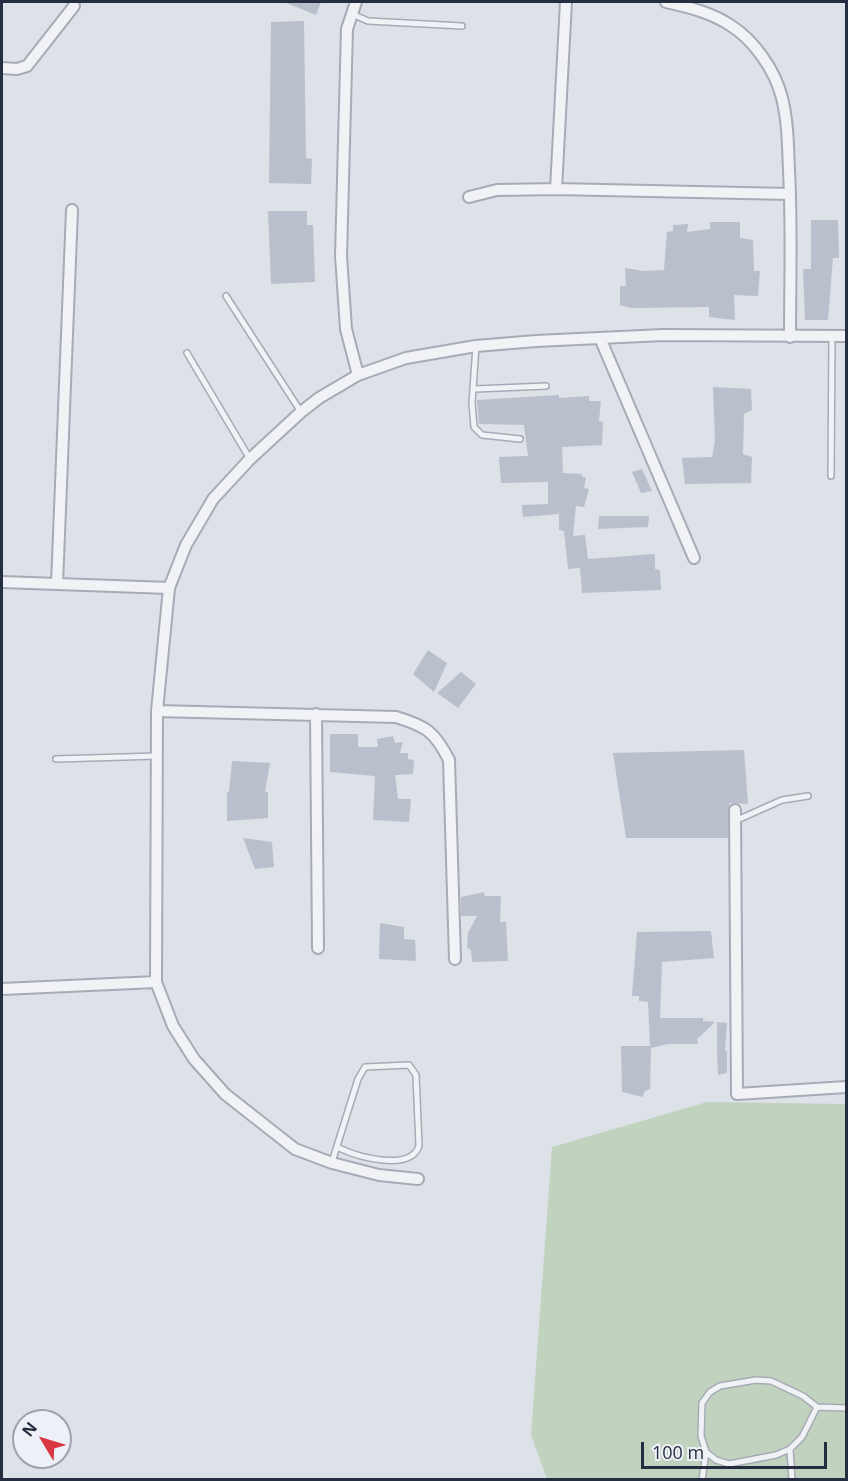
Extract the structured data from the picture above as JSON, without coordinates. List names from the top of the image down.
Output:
{
  "scale_bar": "100 m",
  "north": "top left"
}
